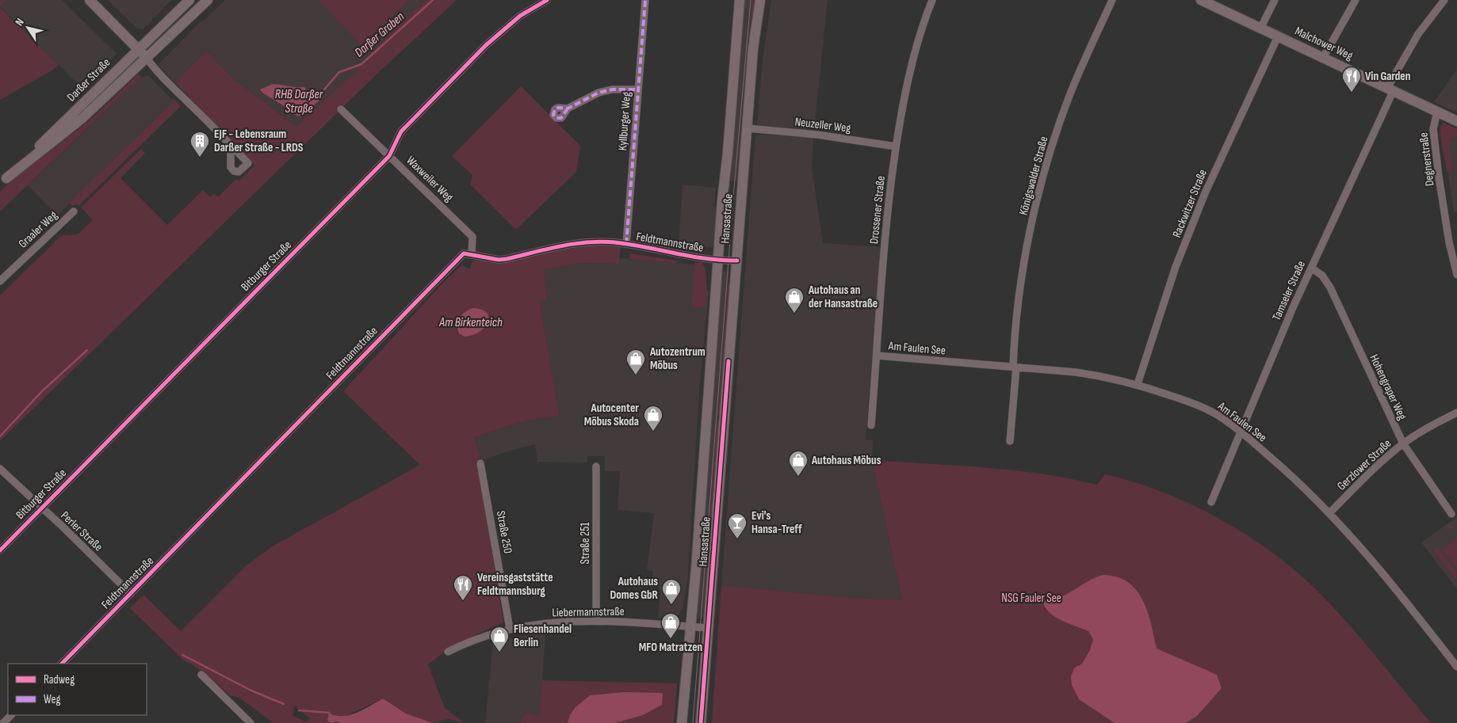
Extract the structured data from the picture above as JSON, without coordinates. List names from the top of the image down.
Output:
{
  "streets": {
    "main road": ["Malchower Weg", "Darßer Straße", "Hansastraße"],
    "street": [
      "Kyllburger Weg",
      "Neuzeller Weg",
      "Degnerstraße",
      "Königswalder Straße",
      "Waxweiler Weg",
      "Rackwitzer Straße",
      "Drossener Straße",
      "Graaler Weg",
      "Feldtmannstraße",
      "Bitburger Straße",
      "Tamseler Straße",
      "Am Faulen See",
      "Hohengraper Weg",
      "Gerzlower Straße",
      "Perler Straße",
      "Straße 250",
      "Straße 251",
      "Liebermannstraße"
    ]
  },
  "crossings": [
    ["Malchower Weg", "Degnerstraße"],
    ["Malchower Weg", "Rackwitzer Straße"],
    ["Malchower Weg", "Tamseler Straße"],
    ["Kyllburger Weg", "Feldtmannstraße"],
    ["Neuzeller Weg", "Drossener Straße"],
    ["Neuzeller Weg", "Hansastraße"],
    ["Königswalder Straße", "Am Faulen See"],
    ["Waxweiler Weg", "Feldtmannstraße"],
    ["Waxweiler Weg", "Bitburger Straße"],
    ["Rackwitzer Straße", "Am Faulen See"],
    ["Drossener Straße", "Am Faulen See"],
    ["Hansastraße", "Feldtmannstraße"],
    ["Hansastraße", "Liebermannstraße"],
    ["Feldtmannstraße", "Perler Straße"],
    ["Bitburger Straße", "Perler Straße"],
    ["Tamseler Straße", "Am Faulen See"],
    ["Tamseler Straße", "Hohengraper Weg"],
    ["Am Faulen See", "Gerzlower Straße"],
    ["Hohengraper Weg", "Gerzlower Straße"],
    ["Straße 250", "Liebermannstraße"],
    ["Straße 251", "Liebermannstraße"]
  ],
  "water": ["Darßer Graben", "RHB Darßer Straße", "Am Birkenteich"],
  "parks": ["NSG Fauler See"],
  "places": {
    "restaurant": ["Vin Garden", "Vereinsgaststätte Feldtmannsburg"],
    "building": ["EJF - Lebensraum Darßer Straße - LRDS"],
    "shop": [
      "Autohaus an der Hansastraße",
      "Autozentrum Möbus",
      "Autocenter Möbus Skoda",
      "Autohaus Möbus",
      "Autohaus Domes GbR",
      "MFO Matratzen",
      "Fliesenhandel Berlin"
    ],
    "bar": ["Evi's Hansa-Treff"]
  },
  "legend": ["Radweg", "Weg"],
  "north": "top left"
}
